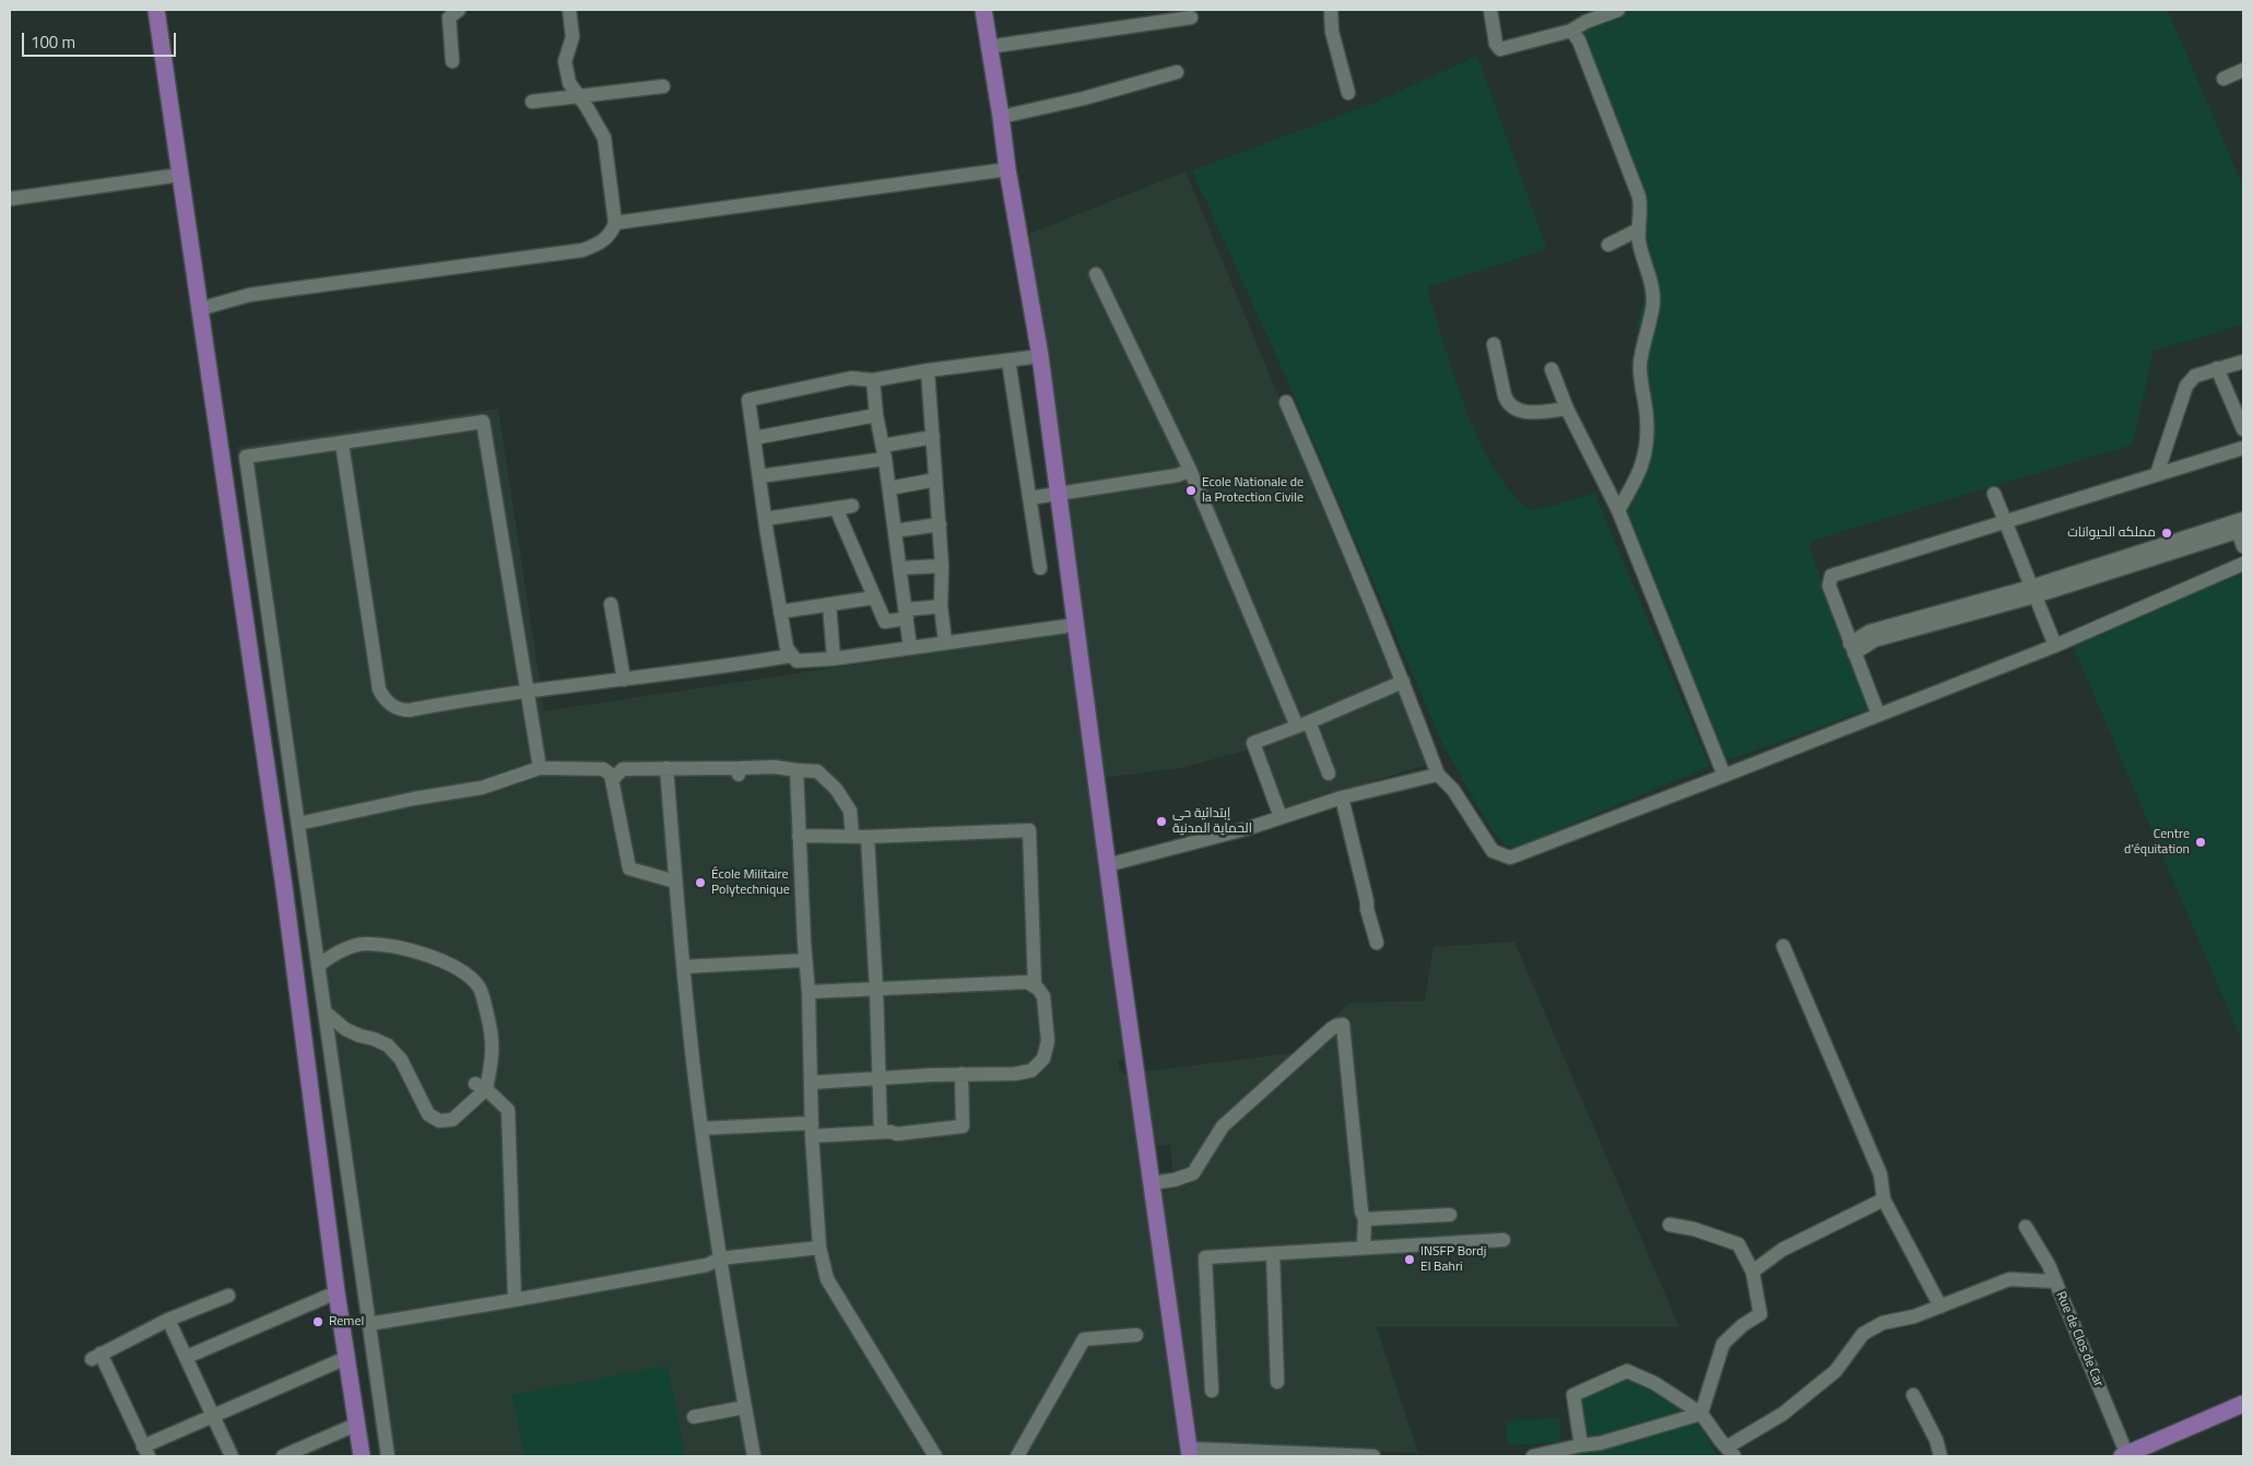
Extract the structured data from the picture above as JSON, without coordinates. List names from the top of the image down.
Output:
{
  "streets": {
    "street": ["Rue de Clos de Car"]
  },
  "places": [
    "Ecole Nationale de la Protection Civile",
    "مملكه الحيوانات",
    "إبتدائية حي الحماية المدنية",
    "Centre d'équitation",
    "École Militaire Polytechnique",
    "INSFP Bordj El Bahri",
    "Remel"
  ],
  "scale_bar": "100 m"
}
